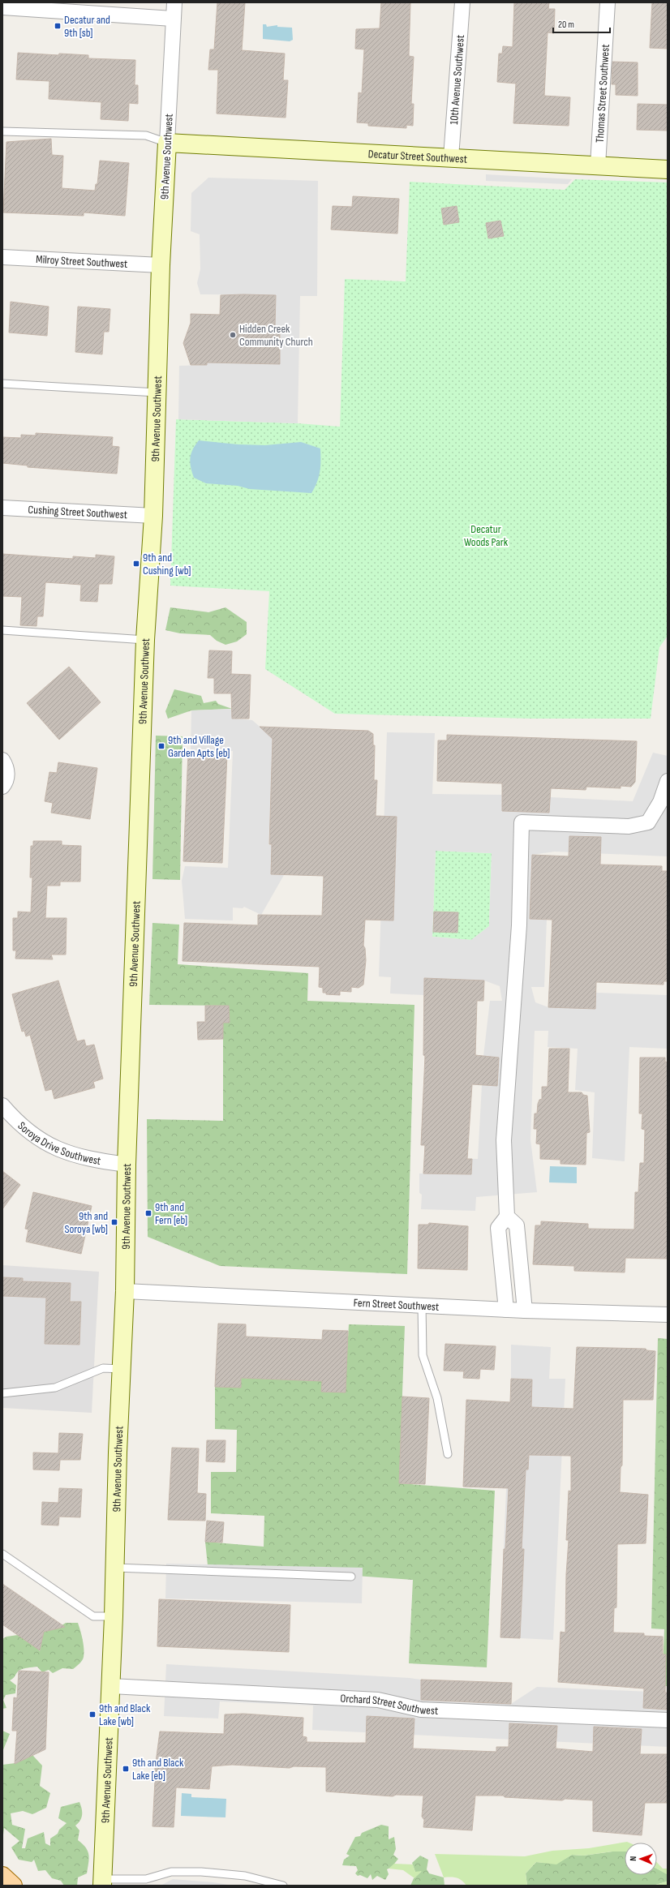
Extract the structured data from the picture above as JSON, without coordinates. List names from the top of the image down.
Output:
{
  "streets": {
    "street": [
      "10th Avenue Southwest",
      "Thomas Street Southwest",
      "Decatur Street Southwest",
      "9th Avenue Southwest",
      "Milroy Street Southwest",
      "Cushing Street Southwest",
      "Soroya Drive Southwest",
      "Fern Street Southwest",
      "Orchard Street Southwest"
    ]
  },
  "crossings": [
    ["10th Avenue Southwest", "Decatur Street Southwest"],
    ["Thomas Street Southwest", "Decatur Street Southwest"],
    ["Decatur Street Southwest", "9th Avenue Southwest"],
    ["9th Avenue Southwest", "Milroy Street Southwest"],
    ["9th Avenue Southwest", "Cushing Street Southwest"],
    ["9th Avenue Southwest", "Soroya Drive Southwest"],
    ["9th Avenue Southwest", "Fern Street Southwest"],
    ["9th Avenue Southwest", "Orchard Street Southwest"]
  ],
  "parks": ["Decatur Woods Park"],
  "places": {
    "transit": [
      "Decatur and 9th [sb]",
      "9th and Cushing [wb]",
      "9th and Village Garden Apts [eb]",
      "9th and Fern [eb]",
      "9th and Soroya [wb]",
      "9th and Black Lake [wb]",
      "9th and Black Lake [eb]"
    ],
    "other": ["Hidden Creek Community Church"]
  },
  "scale_bar": "20 m",
  "north": "left"
}
